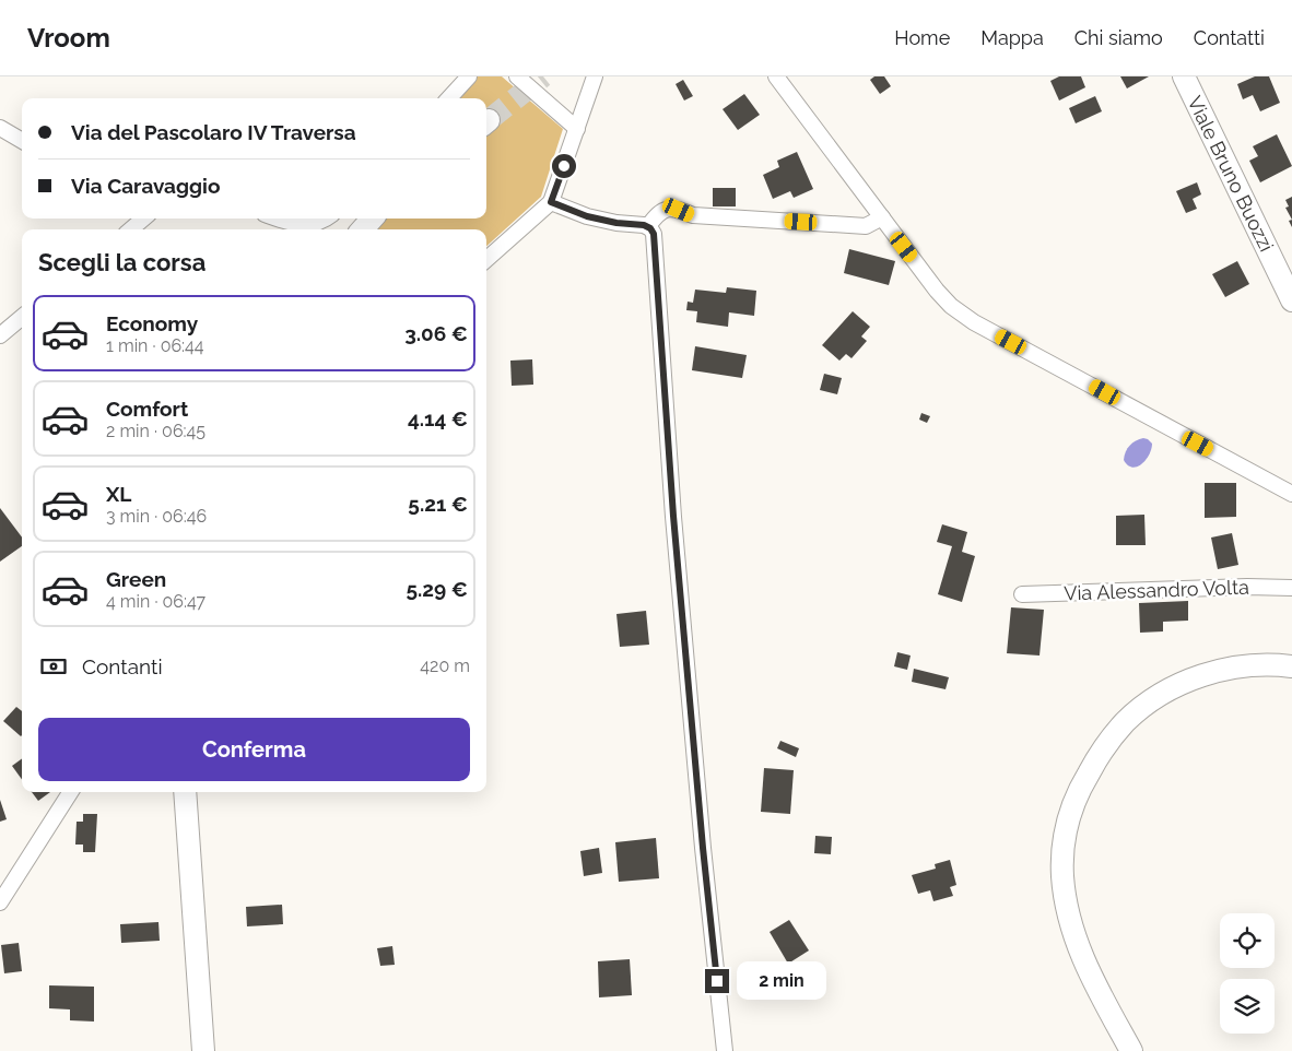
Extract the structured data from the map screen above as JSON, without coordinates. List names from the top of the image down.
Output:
{
  "streets": {
    "main road": ["Viale Bruno Buozzi"],
    "street": ["Via Alessandro Volta"]
  },
  "page": {
    "header": "Vroom",
    "nav": [
      "Home",
      "Mappa",
      "Chi siamo",
      "Contatti"
    ],
    "banner": ["Via del Pascolaro IV Traversa", "Via Caravaggio"],
    "heading": "Scegli la corsa",
    "list": [
      {
        "name": "Economy",
        "note": "1 min · 06:44",
        "value": "3.06 €"
      },
      {
        "name": "Comfort",
        "note": "2 min · 06:45",
        "value": "4.14 €"
      },
      {
        "name": "XL",
        "note": "3 min · 06:46",
        "value": "5.21 €"
      },
      {
        "name": "Green",
        "note": "4 min · 06:47",
        "value": "5.29 €"
      }
    ],
    "pay": ["Contanti", "420 m"],
    "buttons": "Conferma",
    "bubble": "2 min"
  }
}
